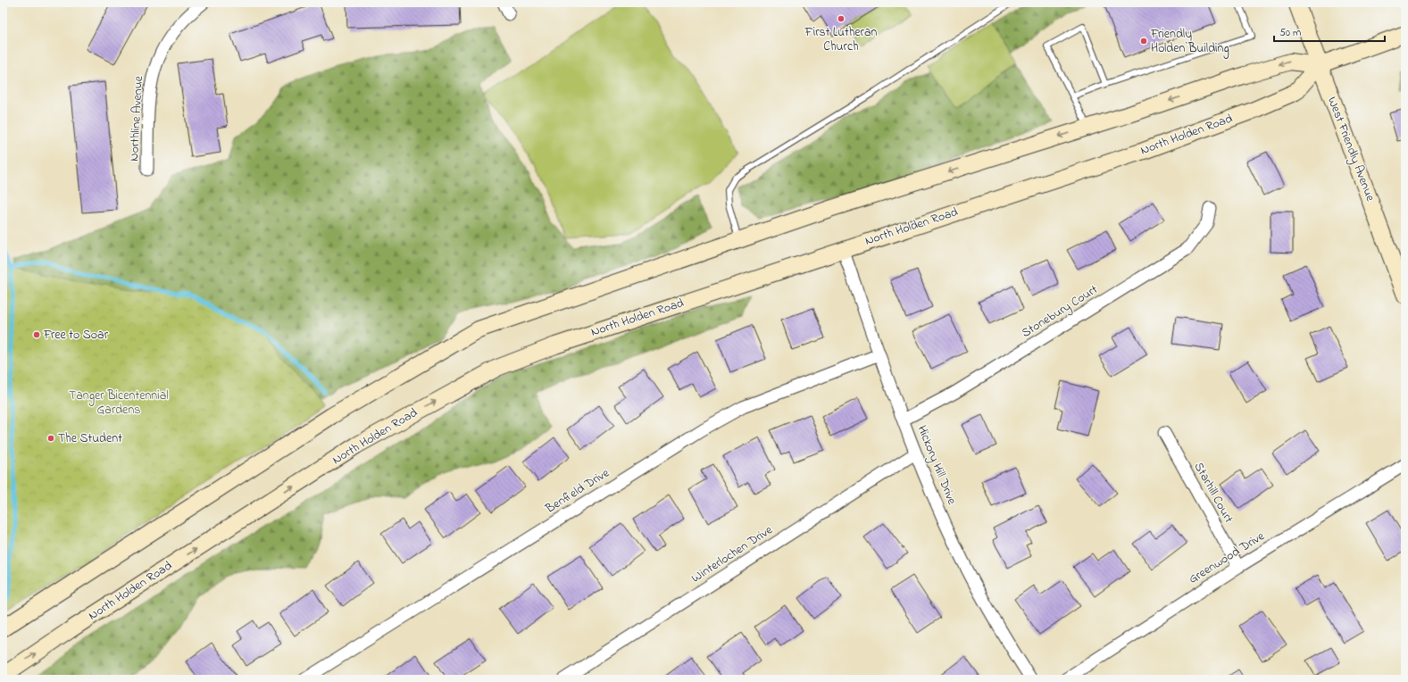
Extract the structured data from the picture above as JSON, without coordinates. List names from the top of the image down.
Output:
{
  "streets": {
    "main road": ["North Holden Road", "West Friendly Avenue"],
    "street": [
      "Northline Avenue",
      "Stonebury Court",
      "Hickory Hill Drive",
      "Benfield Drive",
      "Starhill Court",
      "Winterlochen Drive",
      "Greenwood Drive"
    ]
  },
  "crossings": [
    ["North Holden Road", "West Friendly Avenue"],
    ["North Holden Road", "Hickory Hill Drive"],
    ["Stonebury Court", "Hickory Hill Drive"],
    ["Hickory Hill Drive", "Benfield Drive"],
    ["Hickory Hill Drive", "Winterlochen Drive"],
    ["Starhill Court", "Greenwood Drive"]
  ],
  "parks": ["Tanger Bicentennial Gardens"],
  "places": [
    "First Lutheran Church",
    "Friendly Holden Building",
    "Free to Soar",
    "The Student"
  ],
  "scale_bar": "50 m"
}
